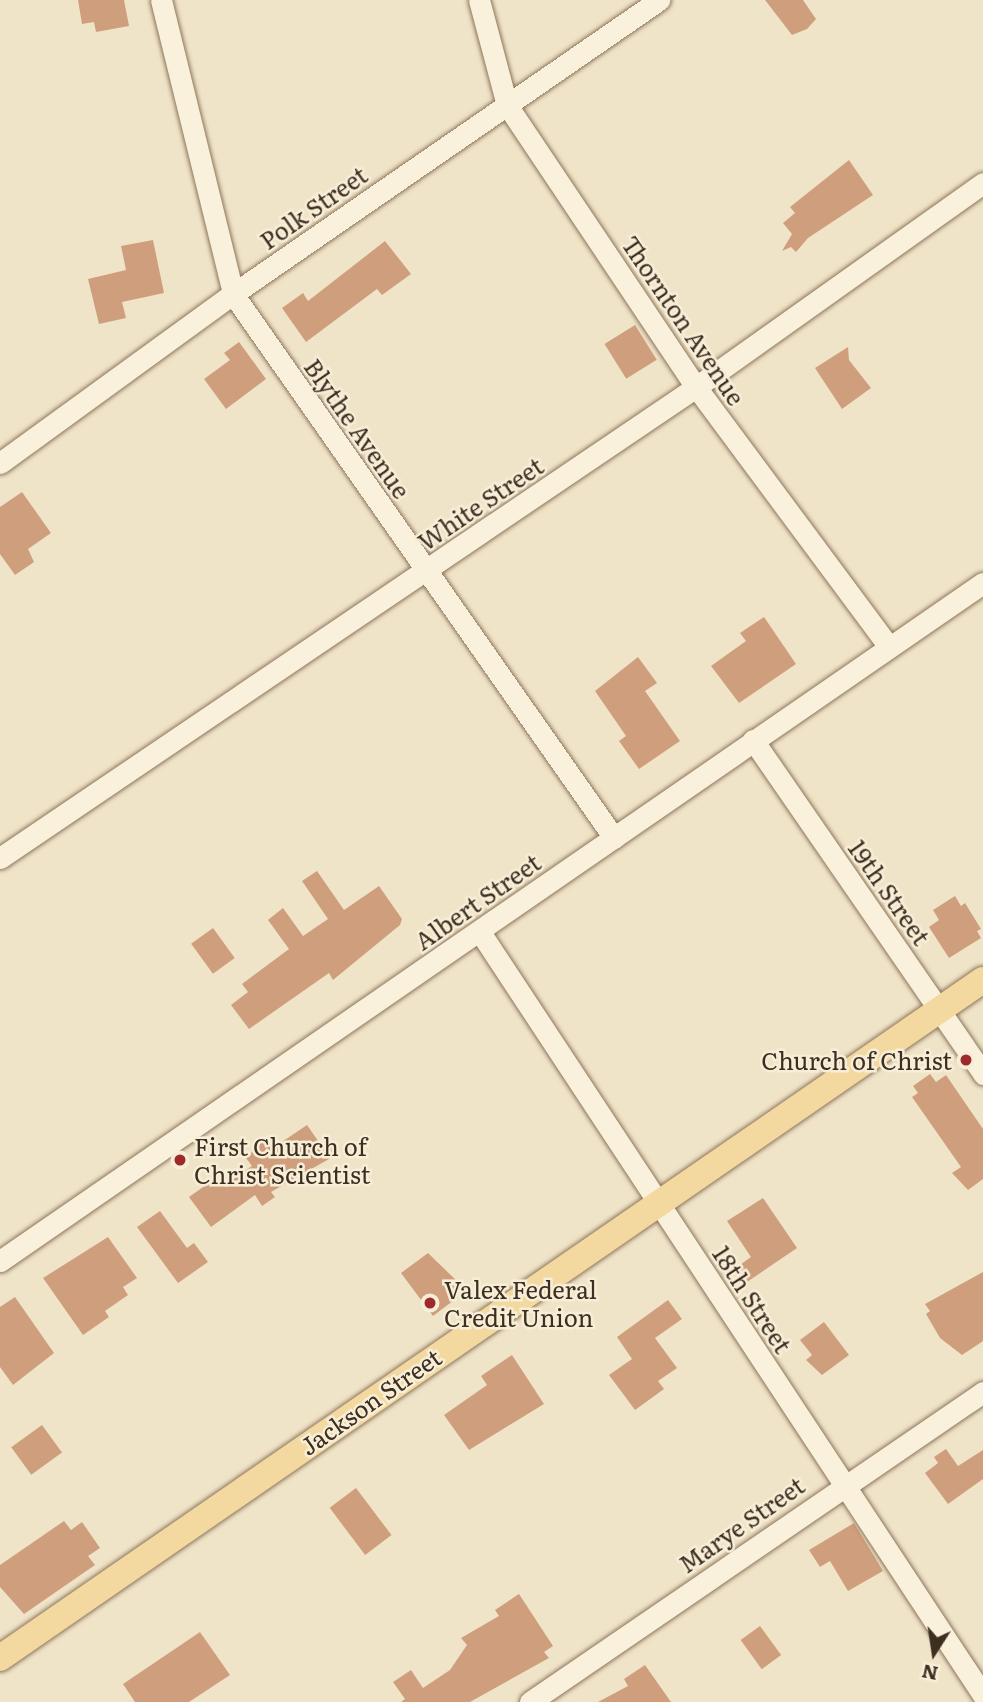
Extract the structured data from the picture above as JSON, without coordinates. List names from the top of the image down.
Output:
{
  "streets": {
    "main road": ["Jackson Street"],
    "street": [
      "Polk Street",
      "Thornton Avenue",
      "Blythe Avenue",
      "White Street",
      "19th Street",
      "Albert Street",
      "18th Street",
      "Marye Street"
    ]
  },
  "crossings": [
    ["Polk Street", "Thornton Avenue"],
    ["Polk Street", "Blythe Avenue"],
    ["Thornton Avenue", "White Street"],
    ["Thornton Avenue", "Albert Street"],
    ["Blythe Avenue", "White Street"],
    ["Blythe Avenue", "Albert Street"],
    ["19th Street", "Albert Street"],
    ["19th Street", "Jackson Street"],
    ["Albert Street", "18th Street"],
    ["18th Street", "Jackson Street"],
    ["18th Street", "Marye Street"]
  ],
  "places": ["Church of Christ", "First Church of Christ Scientist", "Valex Federal Credit Union"],
  "north": "bottom"
}
